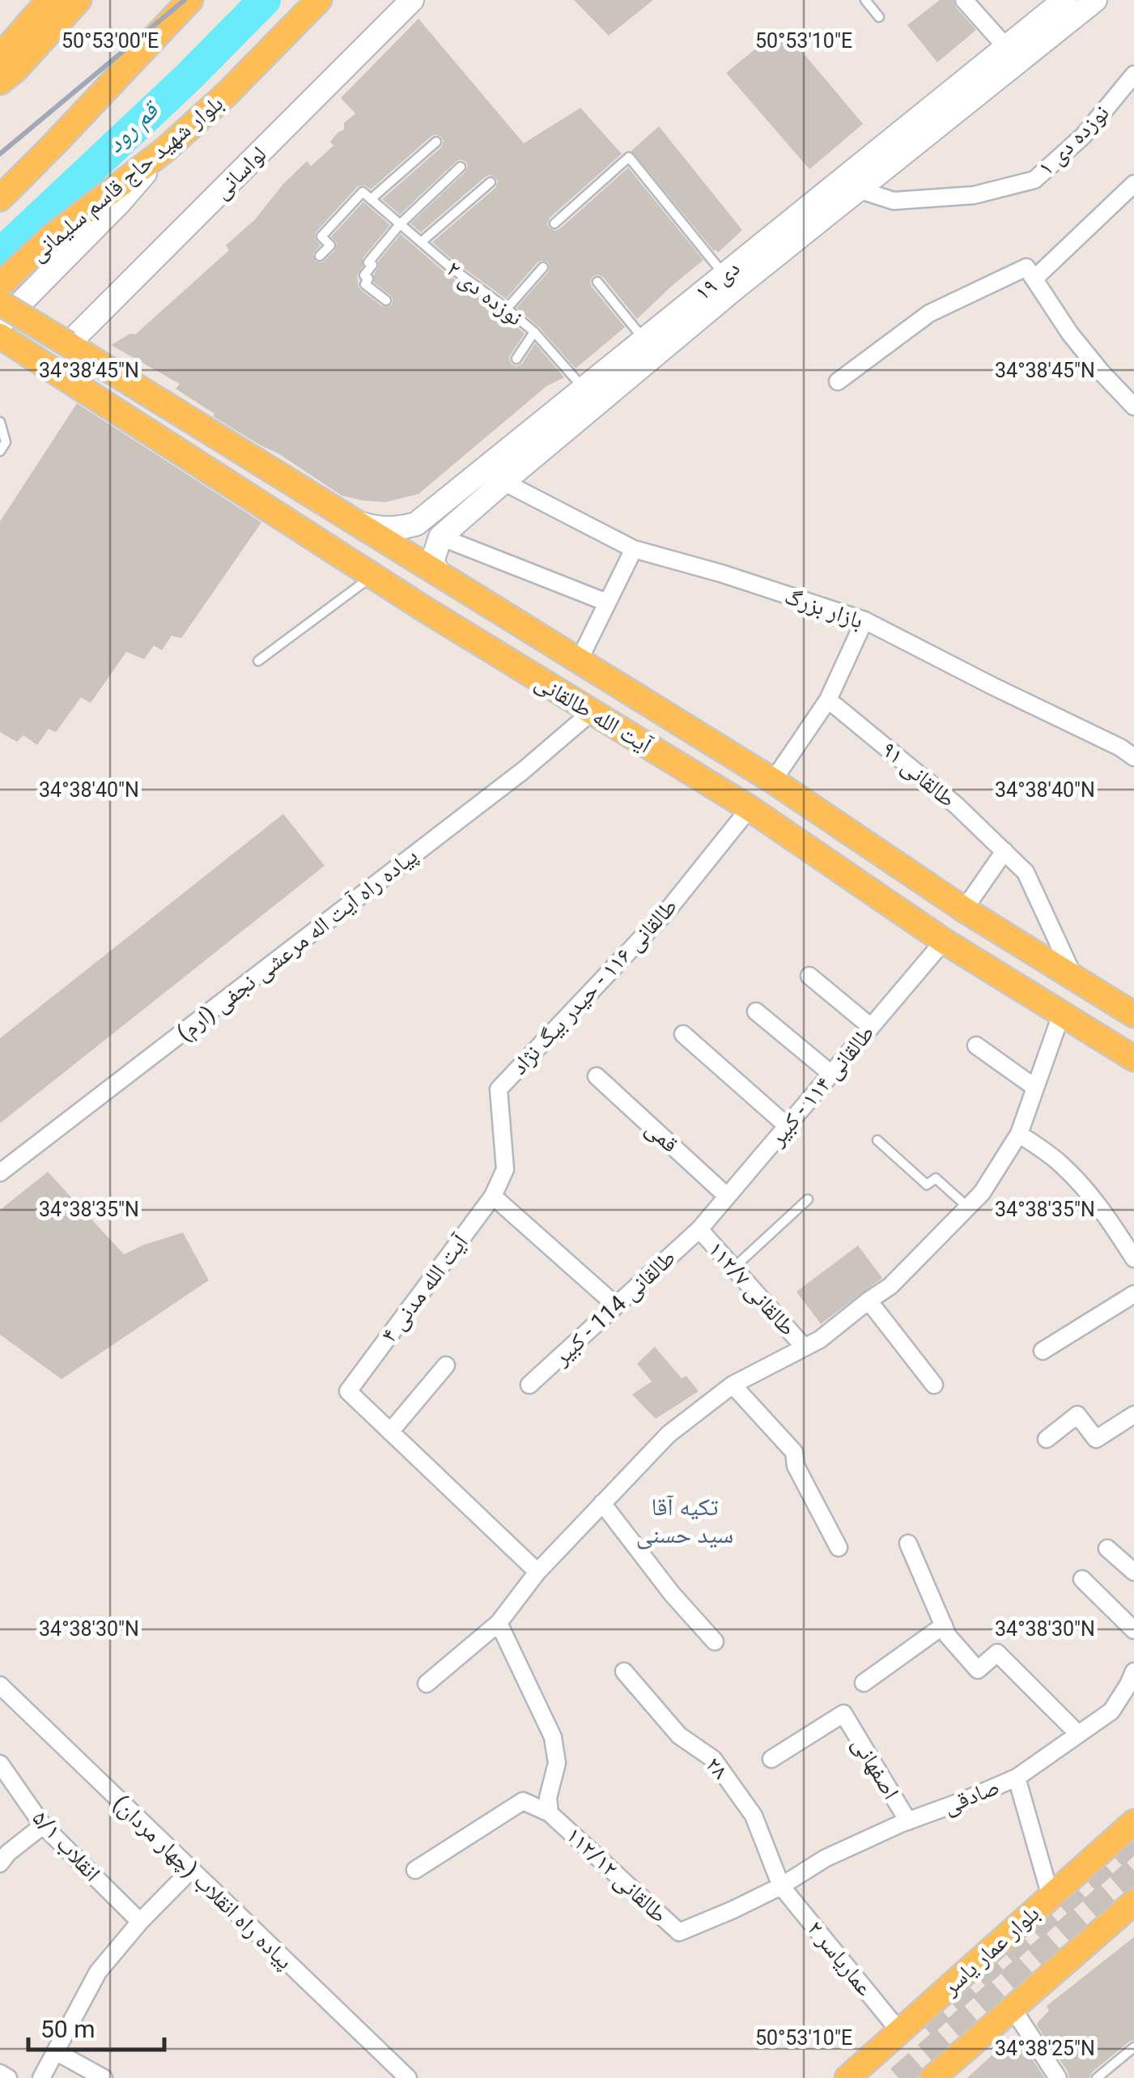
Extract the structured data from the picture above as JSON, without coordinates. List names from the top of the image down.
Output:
{
  "streets": {
    "main road": [
      "لواسانی",
      "بلوار شهید حاج قاسم سلیمانی",
      "۱۹ دی",
      "آیت الله طالقانی",
      "بلوار عمار یاسر"
    ],
    "street": [
      "نوزده دی ۱",
      "بازار بزرگ",
      "طالقانی ۹۱",
      "پیاده راه آیت اله مرعشی نجفی (ارم)",
      "طالقانی ۱۱۶ - حیدر بیگ نژاد",
      "طالقانی ۱۱۴ - کبیر",
      "قمی",
      "۴ آیت الله مدنی",
      "طالقانی ۱۱۲/۷",
      "طالقانی 114 - کبیر",
      "۲۸",
      "اصفهانی",
      "صادقی",
      "انقلاب ۵/۱",
      "طالقانی ۱۱۲/۱۲",
      "پیاده راه انقلاب (چهار مردان)",
      "عماریاسر ۲"
    ],
    "lane": ["نوزده دی ۲"]
  },
  "crossings": [
    ["نوزده دی ۱", "۱۹ دی"],
    ["لواسانی", "آیت الله طالقانی"],
    ["۱۹ دی", "نوزده دی ۲"],
    ["۱۹ دی", "بازار بزرگ"],
    ["۱۹ دی", "آیت الله طالقانی"],
    ["آیت الله طالقانی", "طالقانی ۹۱"],
    ["آیت الله طالقانی", "پیاده راه آیت اله مرعشی نجفی (ارم)"],
    ["آیت الله طالقانی", "طالقانی ۱۱۶ - حیدر بیگ نژاد"],
    ["آیت الله طالقانی", "طالقانی ۱۱۴ - کبیر"],
    ["طالقانی ۱۱۶ - حیدر بیگ نژاد", "۴ آیت الله مدنی"],
    ["طالقانی ۱۱۴ - کبیر", "قمی"],
    ["طالقانی ۱۱۴ - کبیر", "طالقانی ۱۱۲/۷"],
    ["طالقانی ۱۱۴ - کبیر", "طالقانی 114 - کبیر"],
    ["طالقانی ۱۱۲/۷", "طالقانی 114 - کبیر"],
    ["۲۸", "صادقی"],
    ["۲۸", "طالقانی ۱۱۲/۱۲"],
    ["۲۸", "عماریاسر ۲"],
    ["اصفهانی", "صادقی"],
    ["صادقی", "طالقانی ۱۱۲/۱۲"],
    ["صادقی", "عماریاسر ۲"],
    ["طالقانی ۱۱۲/۱۲", "عماریاسر ۲"],
    ["بلوار عمار یاسر", "عماریاسر ۲"]
  ],
  "districts": ["تکیه آقا سید حسنی"],
  "water": ["قم رود"],
  "scale_bar": "50 m",
  "coordinates": [
    "50°53'00\"E",
    "50°53'10\"E",
    "34°38'45\"N",
    "34°38'40\"N",
    "34°38'35\"N",
    "34°38'30\"N",
    "34°38'25\"N"
  ]
}
